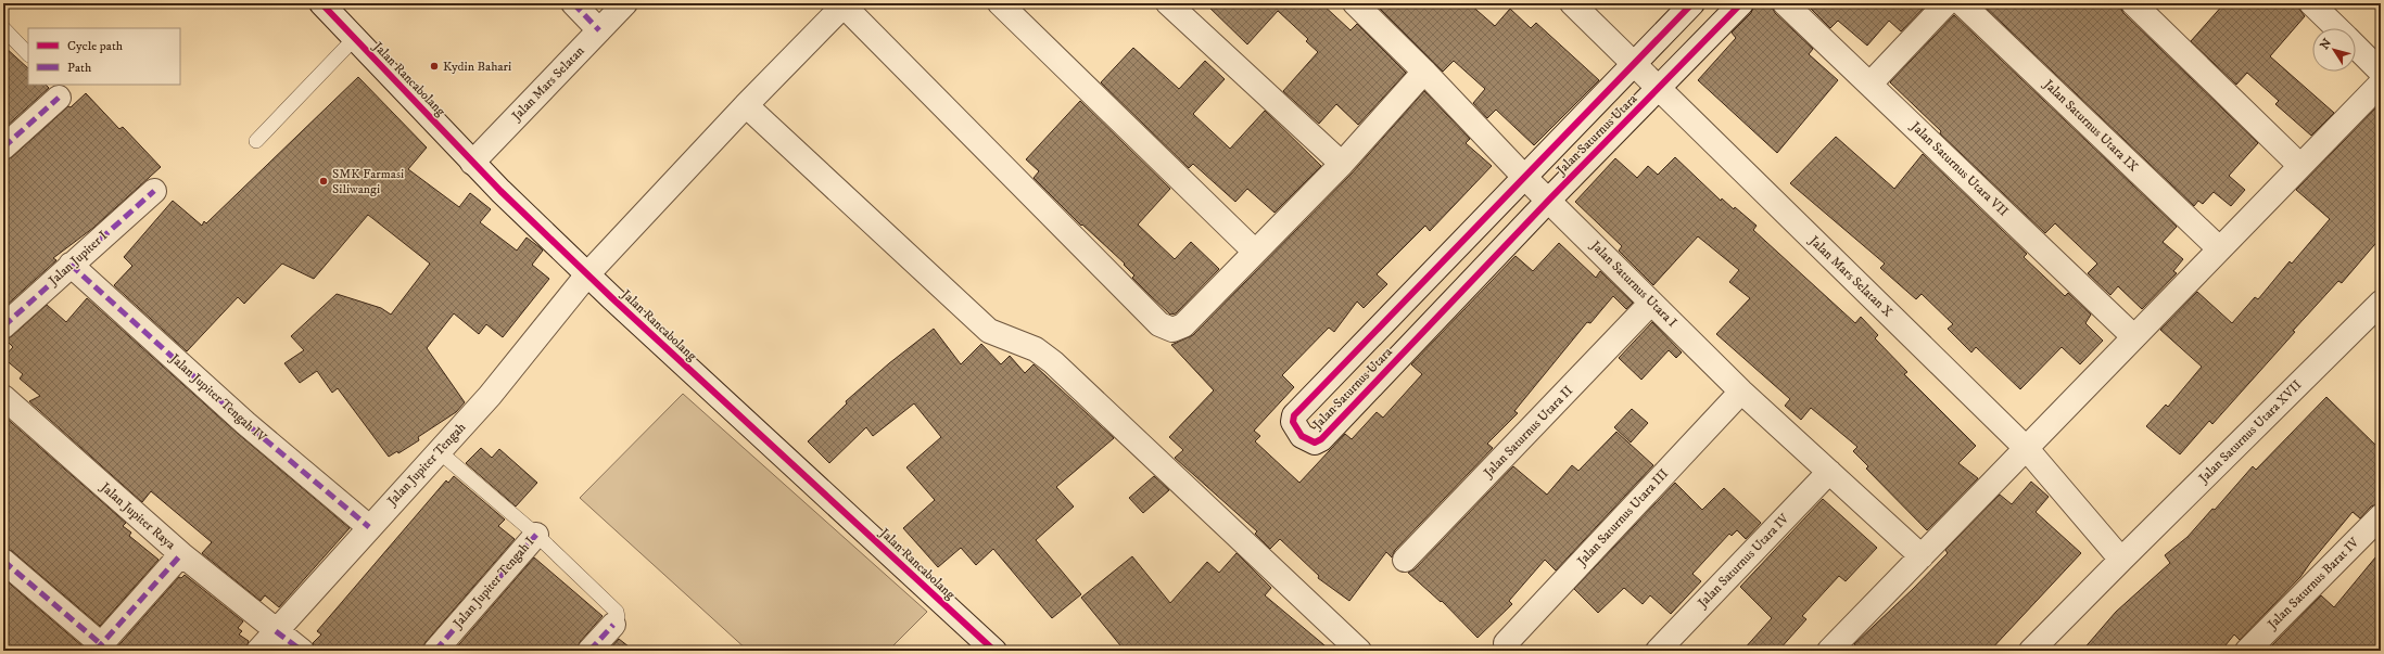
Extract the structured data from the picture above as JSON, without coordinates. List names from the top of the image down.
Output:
{
  "streets": {
    "street": [
      "Jalan Rancabolang",
      "Jalan Mars Selatan",
      "Jalan Saturnus Utara IX",
      "Jalan Saturnus Utara",
      "Jalan Saturnus Utara VII",
      "Jalan Jupiter I",
      "Jalan Mars Selatan X",
      "Jalan Saturnus Utara I",
      "Jalan Jupiter Tengah IV",
      "Jalan Saturnus Utara II",
      "Jalan Saturnus Utara XVII",
      "Jalan Jupiter Tengah",
      "Jalan Jupiter Raya",
      "Jalan Saturnus Utara III",
      "Jalan Saturnus Utara IV",
      "Jalan Jupiter Tengah I",
      "Jalan Saturnus Barat IV"
    ]
  },
  "crossings": [
    ["Jalan Rancabolang", "Jalan Mars Selatan"],
    ["Jalan Rancabolang", "Jalan Jupiter Tengah"],
    ["Jalan Saturnus Utara", "Jalan Mars Selatan X"],
    ["Jalan Saturnus Utara", "Jalan Saturnus Utara I"],
    ["Jalan Jupiter I", "Jalan Jupiter Tengah IV"],
    ["Jalan Mars Selatan X", "Jalan Saturnus Utara XVII"],
    ["Jalan Saturnus Utara I", "Jalan Saturnus Utara II"],
    ["Jalan Saturnus Utara I", "Jalan Saturnus Utara III"],
    ["Jalan Saturnus Utara I", "Jalan Saturnus Utara IV"],
    ["Jalan Jupiter Tengah IV", "Jalan Jupiter Tengah"],
    ["Jalan Jupiter Tengah", "Jalan Jupiter Raya"]
  ],
  "places": ["Kydin Bahari", "SMK Farmasi Siliwangi"],
  "legend": ["Cycle path", "Path"],
  "north": "top left"
}
